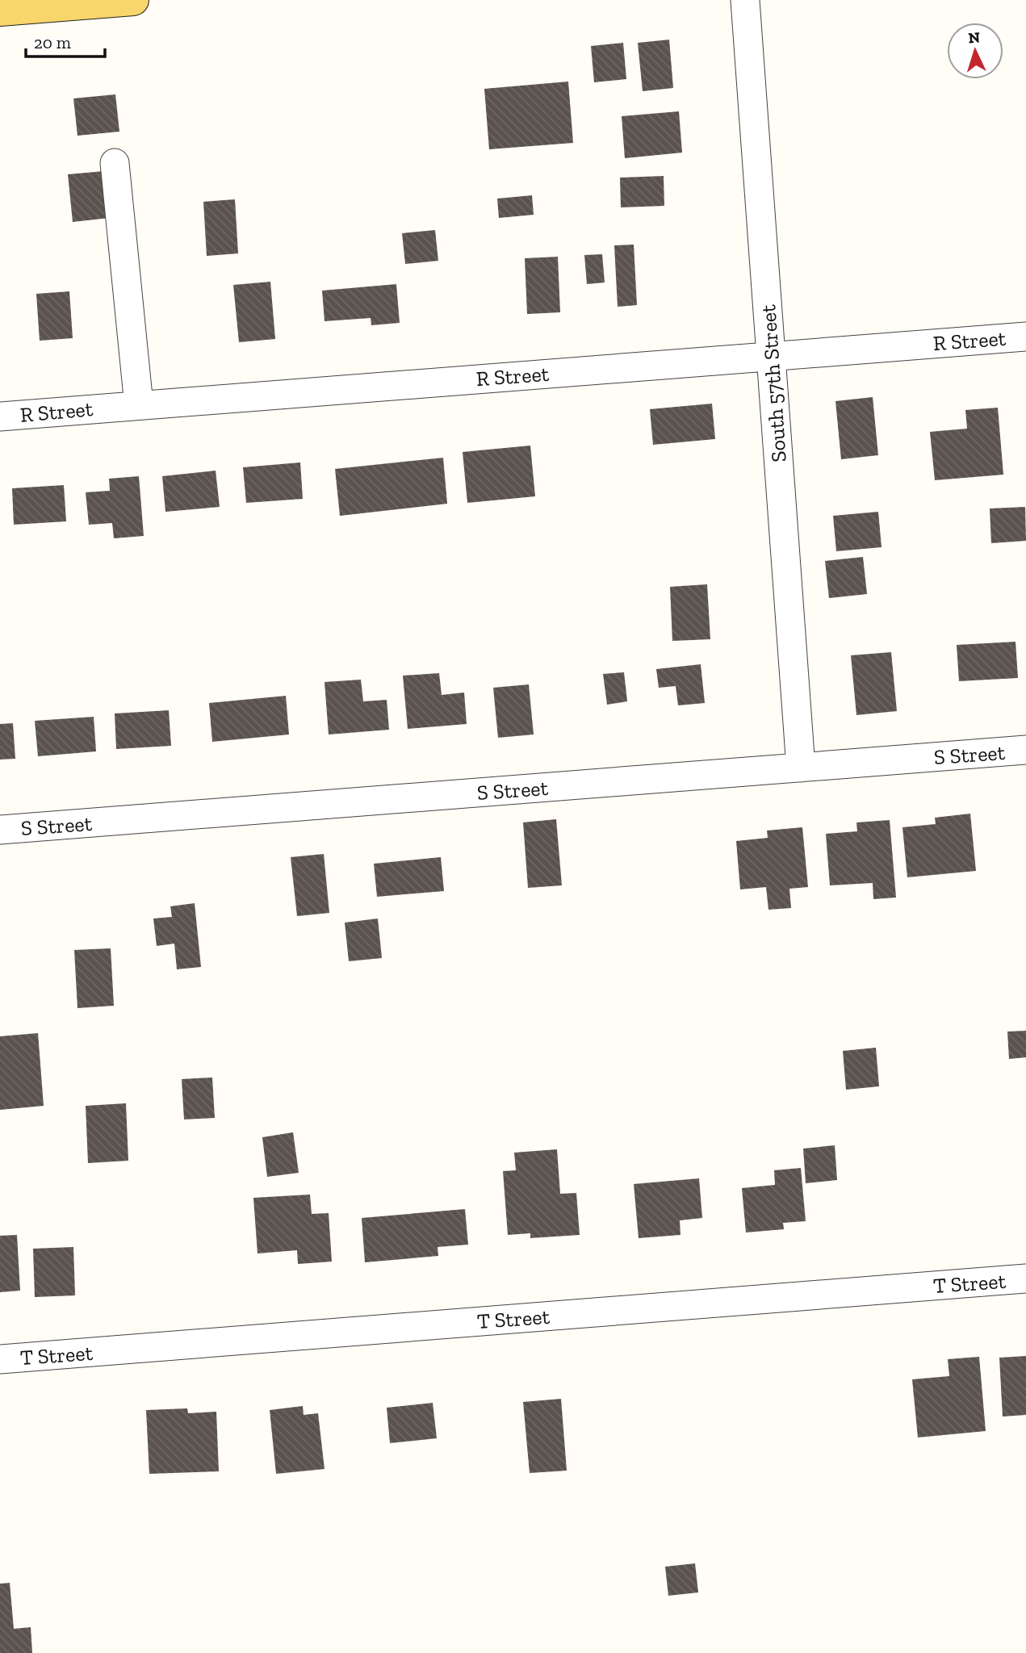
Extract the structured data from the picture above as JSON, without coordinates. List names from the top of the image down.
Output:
{
  "streets": {
    "street": [
      "R Street",
      "South 57th Street",
      "S Street",
      "T Street"
    ]
  },
  "crossings": [
    ["R Street", "South 57th Street"],
    ["South 57th Street", "S Street"]
  ],
  "scale_bar": "20 m",
  "north": "top"
}
